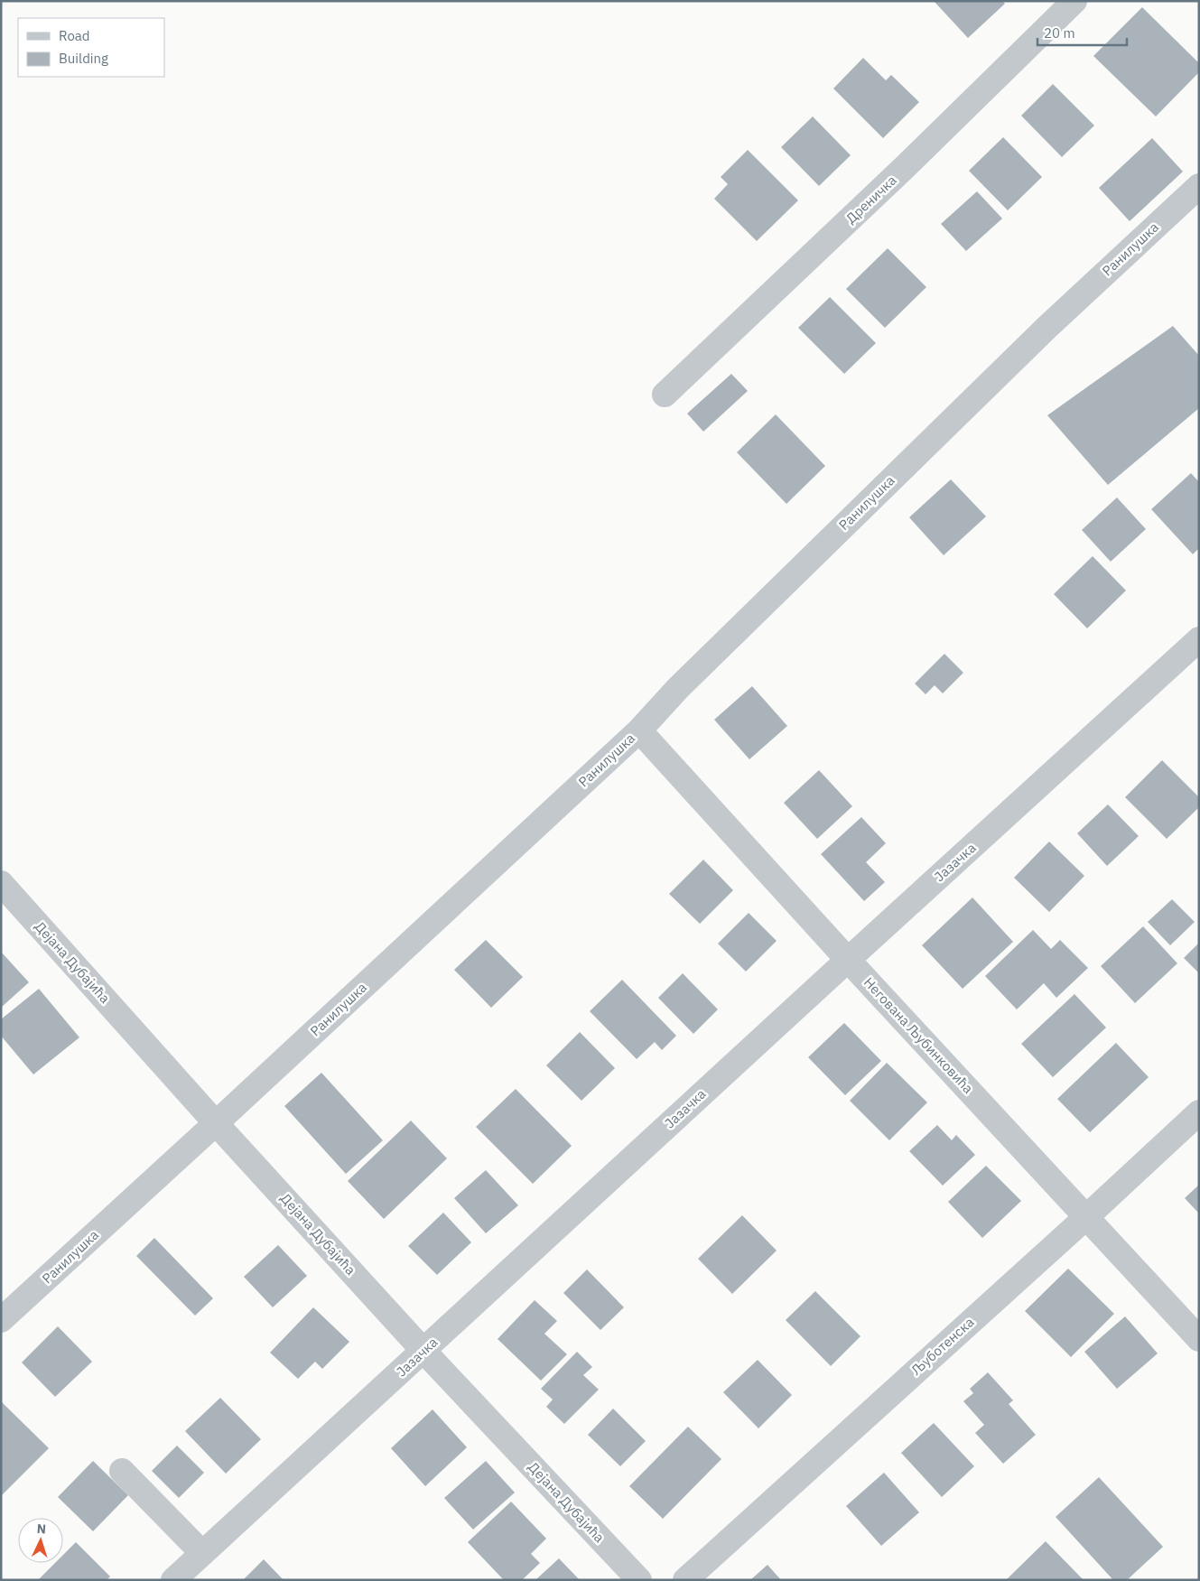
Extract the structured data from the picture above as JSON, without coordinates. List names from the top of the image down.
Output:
{
  "streets": {
    "street": [
      "Дреничка",
      "Ранилушка",
      "Јазачка",
      "Дејана Дубајића",
      "Негована Љубинковића",
      "Љуботенска"
    ]
  },
  "crossings": [
    ["Ранилушка", "Дејана Дубајића"],
    ["Ранилушка", "Негована Љубинковића"],
    ["Јазачка", "Дејана Дубајића"],
    ["Јазачка", "Негована Љубинковића"],
    ["Негована Љубинковића", "Љуботенска"]
  ],
  "legend": ["Road", "Building"],
  "scale_bar": "20 m",
  "north": "top"
}
